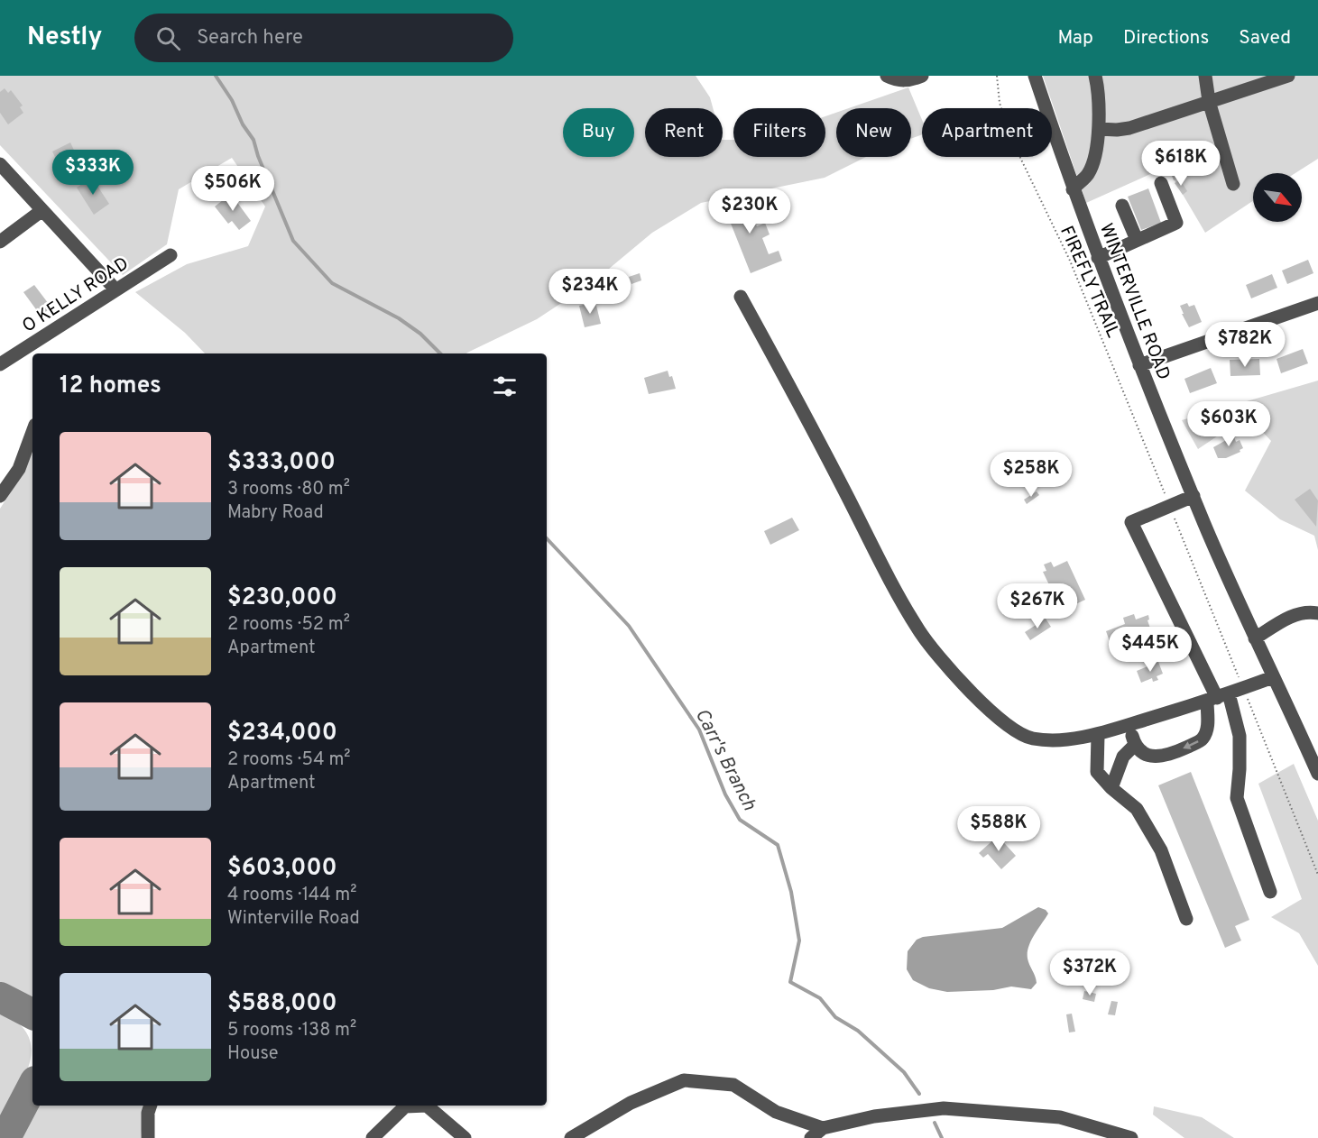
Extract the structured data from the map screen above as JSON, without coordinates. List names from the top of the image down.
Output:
{
  "streets": {
    "street": ["O KELLY ROAD", "WINTERVILLE ROAD"],
    "path": ["FIREFLY TRAIL"]
  },
  "water": ["Carr's Branch"],
  "north": "bottom right",
  "page": {
    "header": "Nestly",
    "search": "Search here",
    "nav": ["Map", "Directions", "Saved"],
    "chip": [
      "Buy",
      "Rent",
      "Filters",
      "New",
      "Apartment"
    ],
    "price": [
      "$618K",
      "$333K",
      "$506K",
      "$230K",
      "$234K",
      "$782K",
      "$603K",
      "$258K",
      "$267K",
      "$445K",
      "$588K",
      "$372K"
    ],
    "heading": "12 homes",
    "list": [
      {
        "name": "$333,000",
        "note": "3 rooms · 80 m² · Mabry Road"
      },
      {
        "name": "$230,000",
        "note": "2 rooms · 52 m² · Apartment"
      },
      {
        "name": "$234,000",
        "note": "2 rooms · 54 m² · Apartment"
      },
      {
        "name": "$603,000",
        "note": "4 rooms · 144 m² · Winterville Road"
      },
      {
        "name": "$588,000",
        "note": "5 rooms · 138 m² · House"
      }
    ]
  }
}
